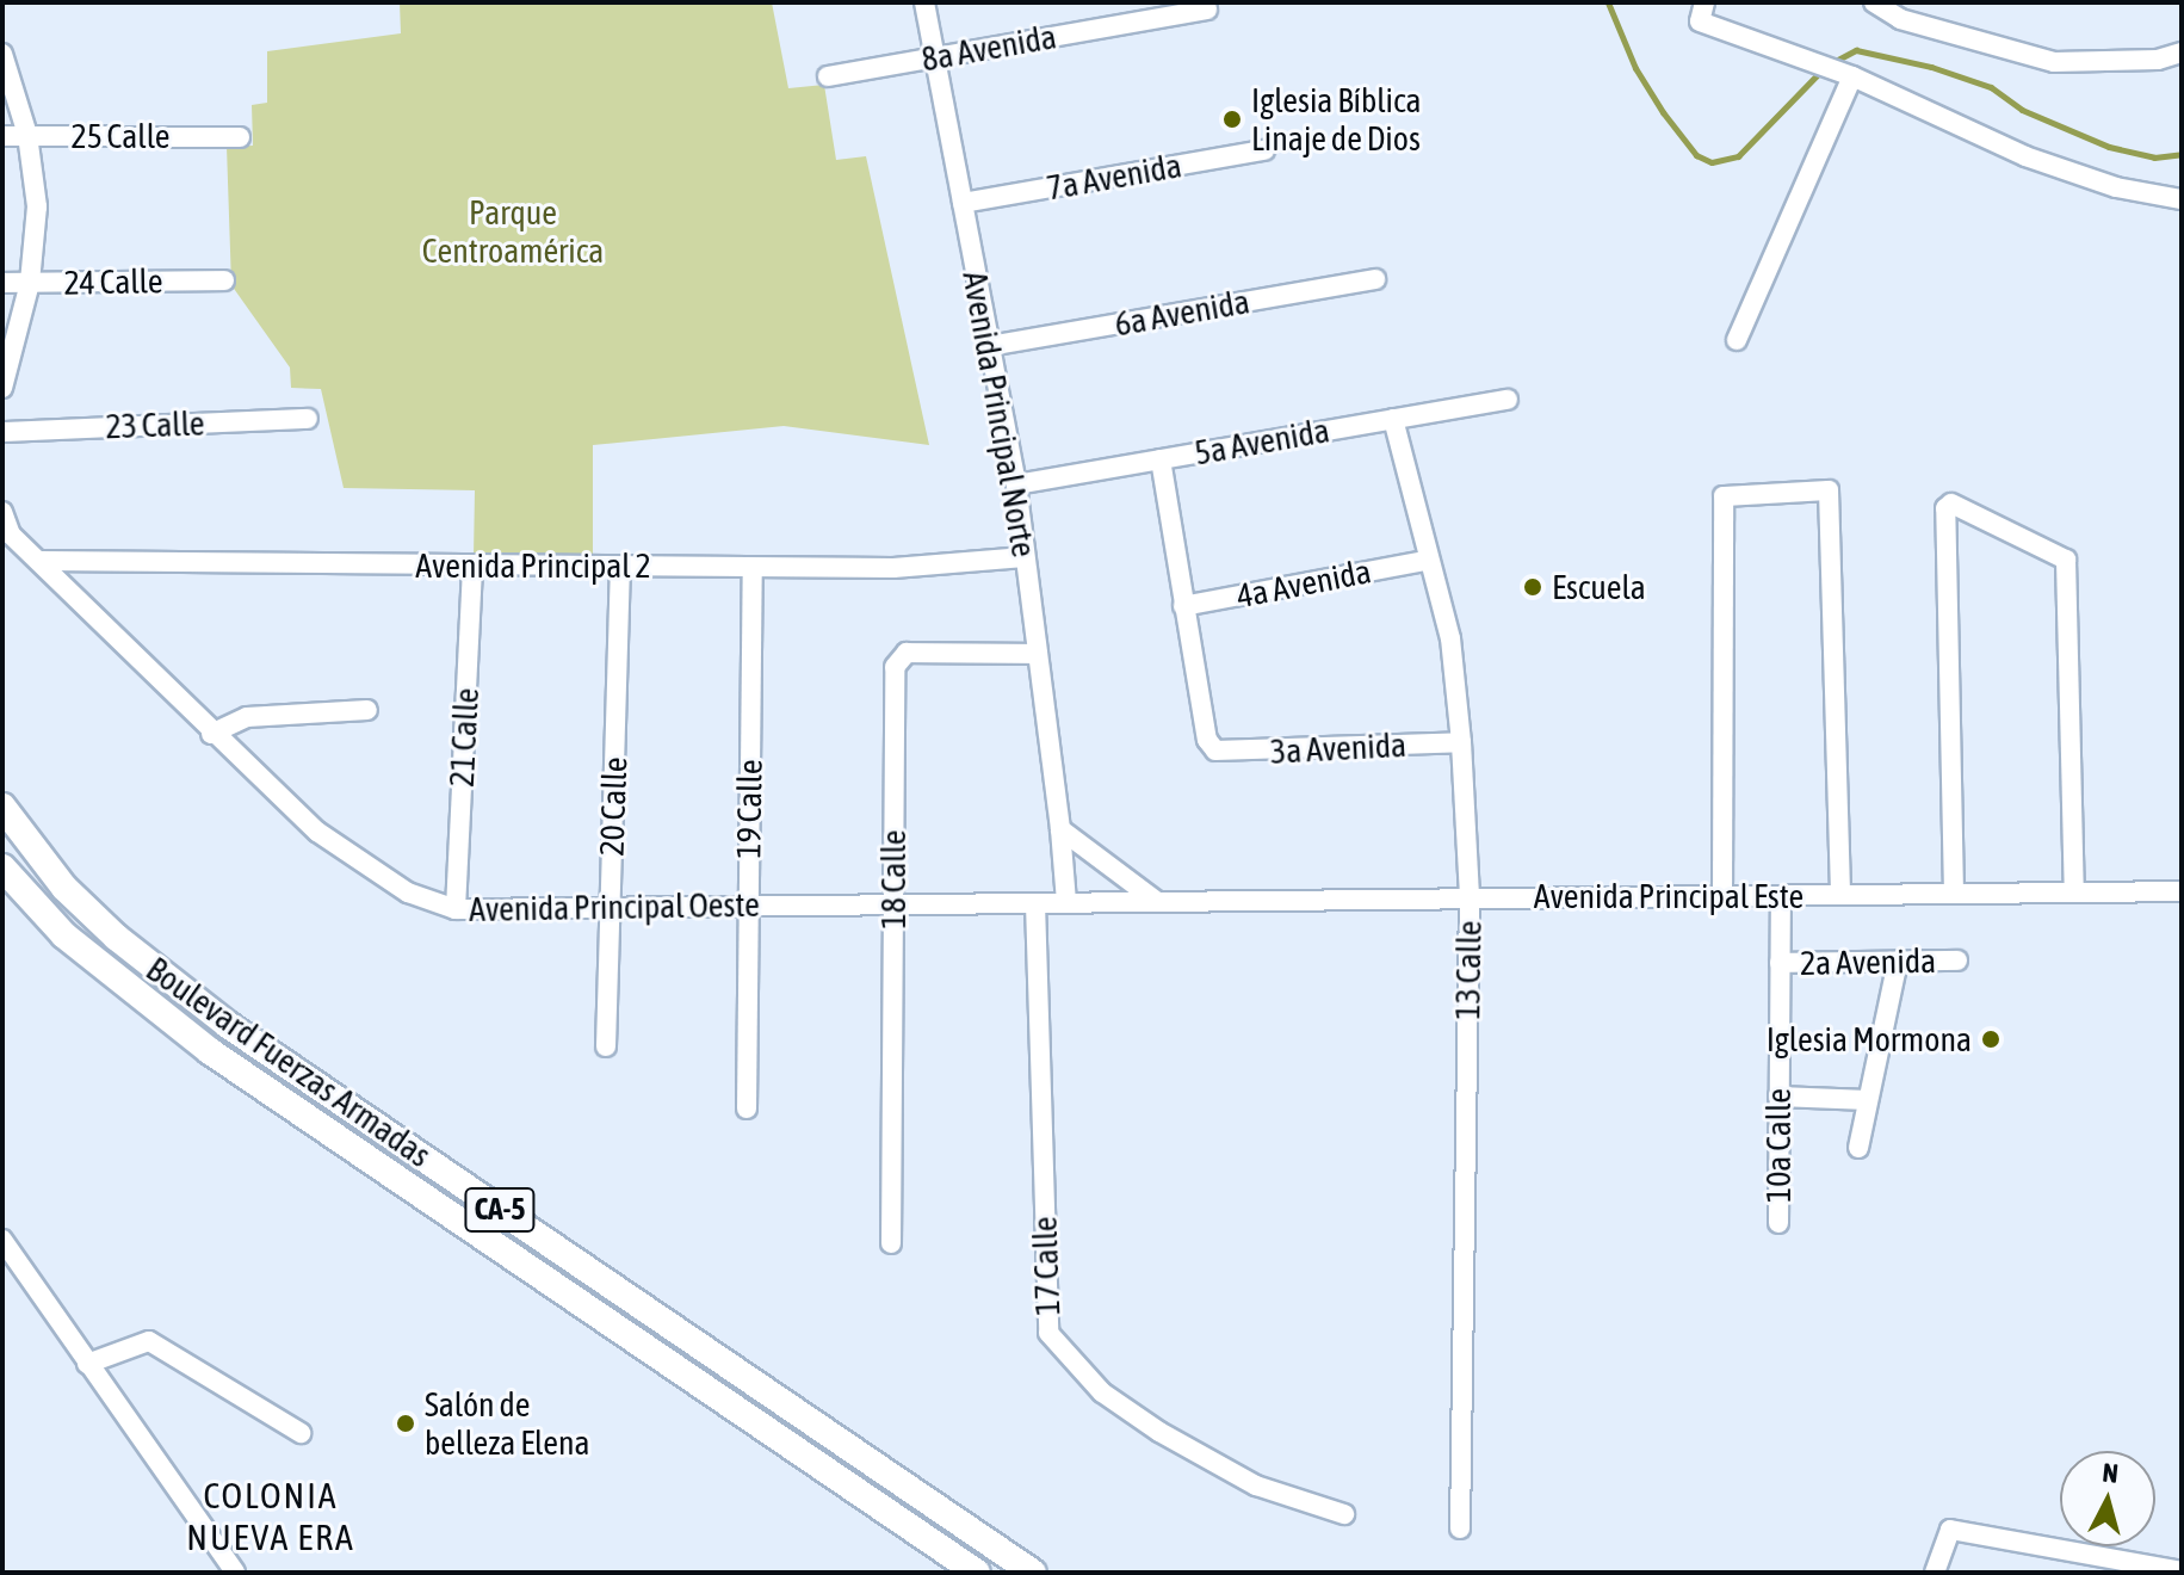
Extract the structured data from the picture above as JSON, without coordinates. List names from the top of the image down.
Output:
{
  "streets": {
    "highway": ["Boulevard Fuerzas Armadas", "CA-5"],
    "street": [
      "8a Avenida",
      "25 Calle",
      "7a Avenida",
      "24 Calle",
      "6a Avenida",
      "Avenida Principal Norte",
      "23 Calle",
      "5a Avenida",
      "Avenida Principal 2",
      "4a Avenida",
      "21 Calle",
      "3a Avenida",
      "20 Calle",
      "19 Calle",
      "18 Calle",
      "Avenida Principal Este",
      "Avenida Principal Oeste",
      "2a Avenida",
      "13 Calle",
      "10a Calle",
      "17 Calle"
    ]
  },
  "crossings": [
    ["8a Avenida", "Avenida Principal Norte"],
    ["7a Avenida", "Avenida Principal Norte"],
    ["6a Avenida", "Avenida Principal Norte"],
    ["Avenida Principal Norte", "5a Avenida"],
    ["Avenida Principal Norte", "Avenida Principal 2"],
    ["Avenida Principal Norte", "18 Calle"],
    ["Avenida Principal Norte", "Avenida Principal Oeste"],
    ["5a Avenida", "13 Calle"],
    ["Avenida Principal 2", "21 Calle"],
    ["Avenida Principal 2", "20 Calle"],
    ["Avenida Principal 2", "19 Calle"],
    ["Avenida Principal 2", "Avenida Principal Oeste"],
    ["4a Avenida", "3a Avenida"],
    ["4a Avenida", "13 Calle"],
    ["21 Calle", "Avenida Principal Oeste"],
    ["3a Avenida", "13 Calle"],
    ["20 Calle", "Avenida Principal Oeste"],
    ["19 Calle", "Avenida Principal Oeste"],
    ["18 Calle", "Avenida Principal Oeste"],
    ["Avenida Principal Este", "Avenida Principal Oeste"],
    ["Avenida Principal Este", "13 Calle"],
    ["Avenida Principal Este", "10a Calle"],
    ["Avenida Principal Oeste", "17 Calle"],
    ["2a Avenida", "10a Calle"]
  ],
  "districts": ["COLONIA NUEVA ERA"],
  "parks": ["Parque Centroamérica"],
  "places": [
    "Iglesia Bíblica Linaje de Dios",
    "Escuela",
    "Iglesia Mormona",
    "Salón de belleza Elena"
  ],
  "north": "top"
}
